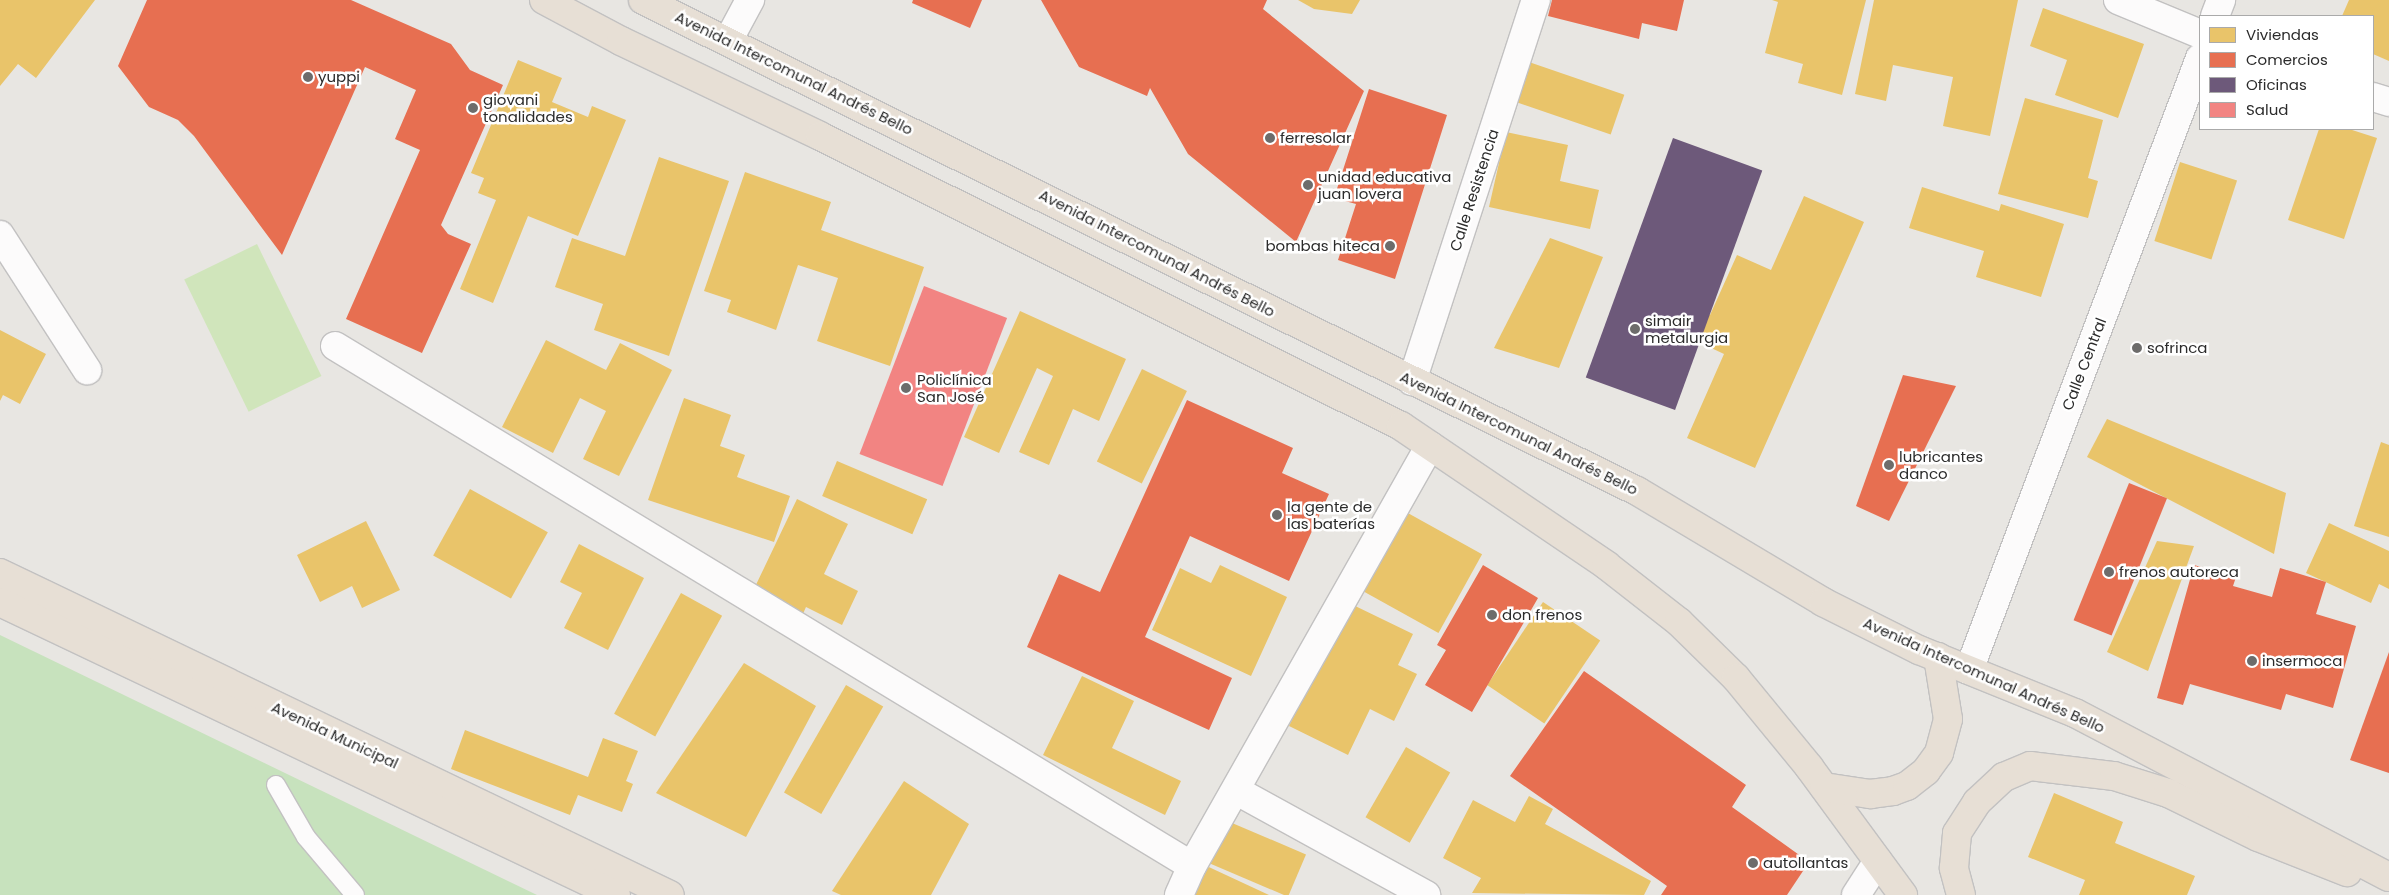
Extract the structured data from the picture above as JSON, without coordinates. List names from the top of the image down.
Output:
{
  "streets": {
    "highway": ["Avenida Intercomunal Andrés Bello", "Avenida Municipal"],
    "street": ["Calle Resistencia", "Calle Central"]
  },
  "crossings": [
    ["Avenida Intercomunal Andrés Bello", "Calle Resistencia"],
    ["Avenida Intercomunal Andrés Bello", "Calle Central"]
  ],
  "places": [
    "yuppi",
    "giovani tonalidades",
    "ferresolar",
    "unidad educativa juan lovera",
    "bombas hiteca",
    "simair metalurgia",
    "sofrinca",
    "Policlínica San José",
    "lubricantes danco",
    "la gente de las baterías",
    "frenos autoreca",
    "don frenos",
    "insermoca",
    "autollantas"
  ],
  "legend": [
    "Viviendas",
    "Comercios",
    "Oficinas",
    "Salud"
  ]
}
